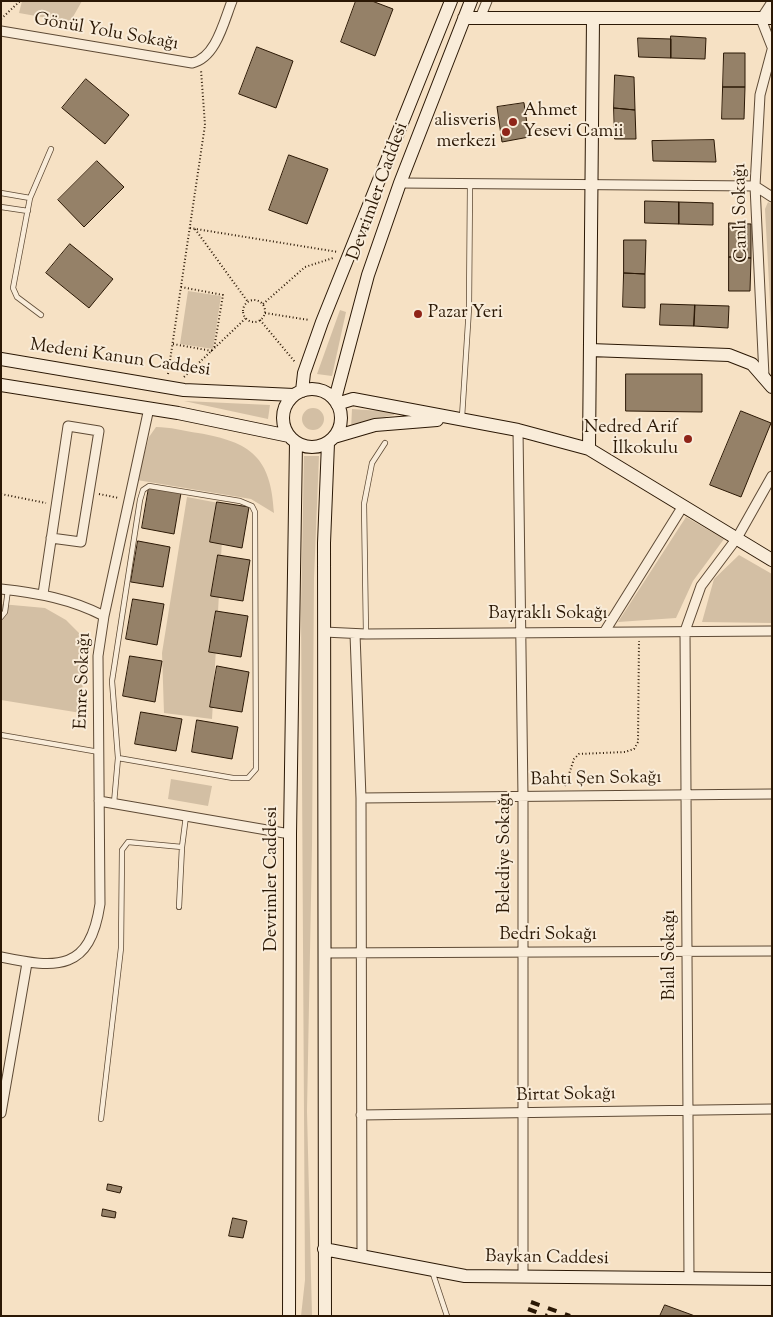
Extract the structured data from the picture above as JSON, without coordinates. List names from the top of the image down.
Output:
{
  "streets": {
    "main road": ["Devrimler Caddesi", "Medeni Kanun Caddesi", "Baykan Caddesi"],
    "street": [
      "Gönül Yolu Sokağı",
      "Canlı Sokağı",
      "Bayraklı Sokağı",
      "Emre Sokağı",
      "Bahtı Şen Sokağı",
      "Belediye Sokağı",
      "Bedri Sokağı",
      "Bilal Sokağı",
      "Birtat Sokağı"
    ]
  },
  "crossings": [
    ["Devrimler Caddesi", "Medeni Kanun Caddesi"],
    ["Bayraklı Sokağı", "Belediye Sokağı"],
    ["Bayraklı Sokağı", "Bilal Sokağı"],
    ["Bahtı Şen Sokağı", "Belediye Sokağı"],
    ["Bahtı Şen Sokağı", "Bilal Sokağı"],
    ["Belediye Sokağı", "Bedri Sokağı"],
    ["Belediye Sokağı", "Birtat Sokağı"],
    ["Belediye Sokağı", "Baykan Caddesi"],
    ["Bedri Sokağı", "Bilal Sokağı"],
    ["Bilal Sokağı", "Birtat Sokağı"],
    ["Bilal Sokağı", "Baykan Caddesi"]
  ],
  "places": [
    "Ahmet Yesevi Camii",
    "alisveris merkezi",
    "Pazar Yeri",
    "Nedred Arif İlkokulu"
  ]
}
